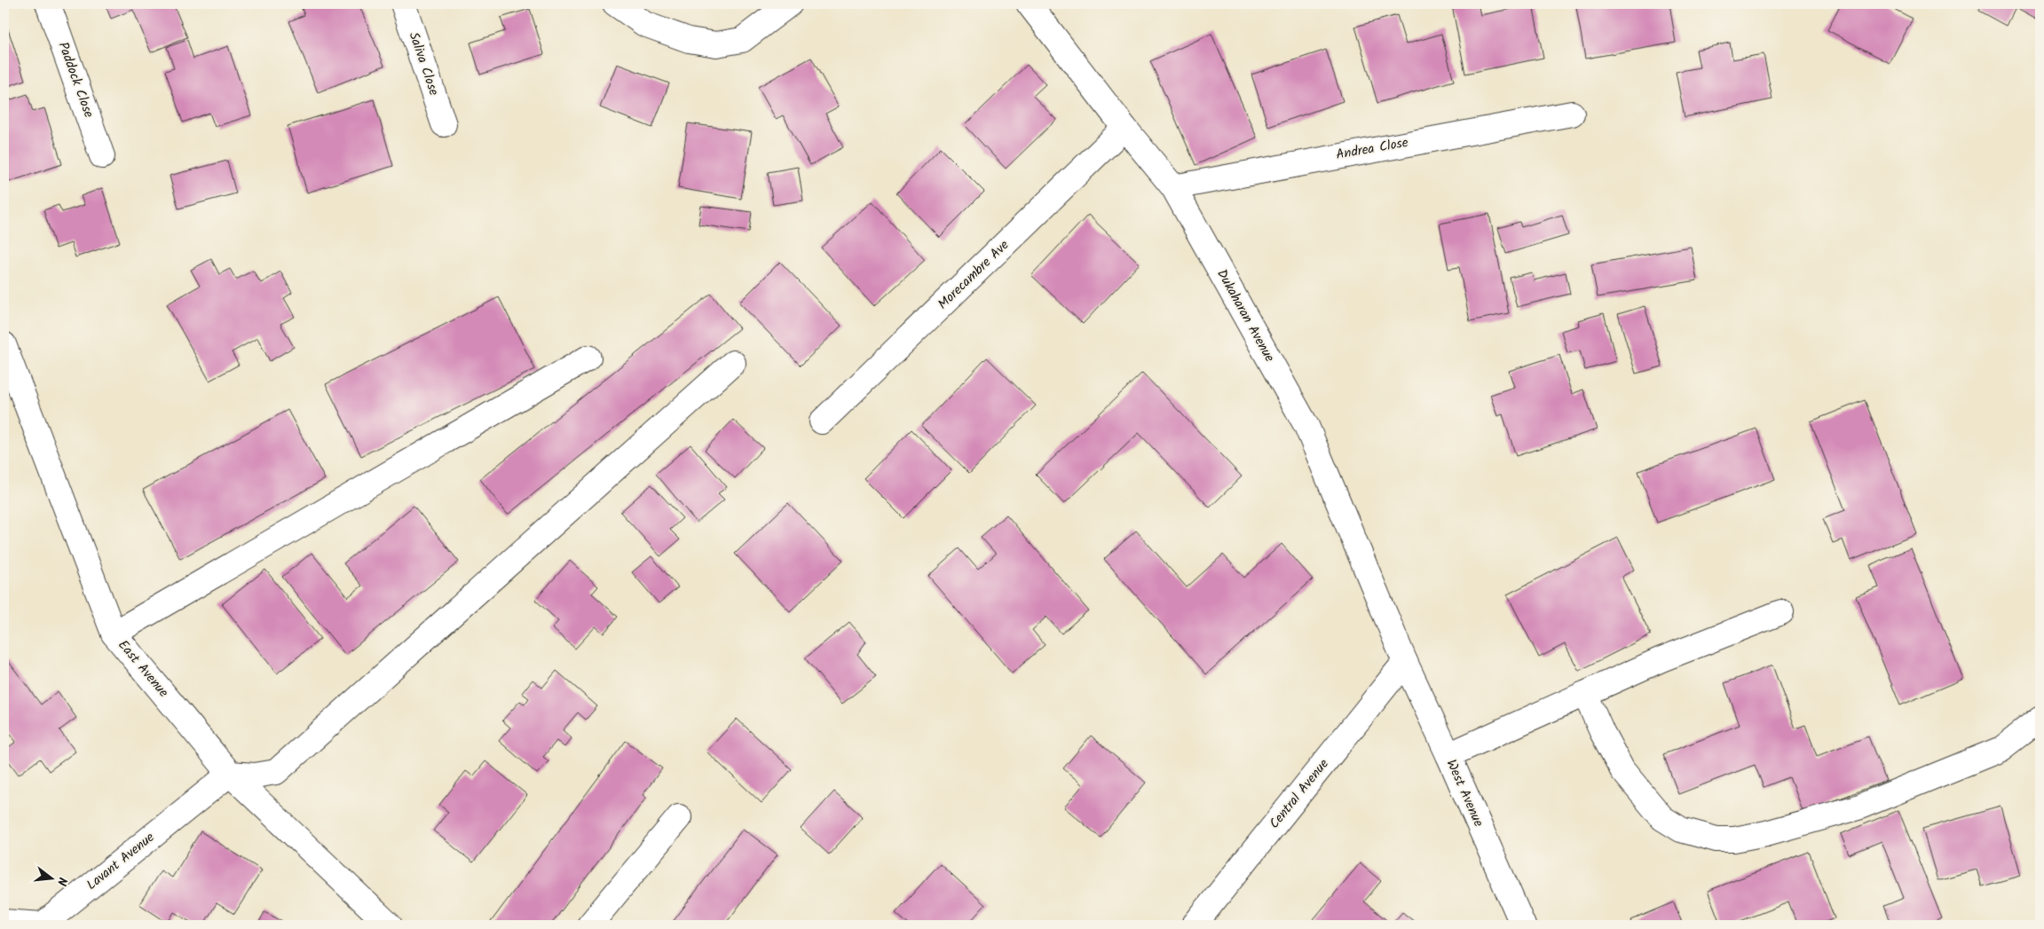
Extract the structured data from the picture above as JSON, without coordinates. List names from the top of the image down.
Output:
{
  "streets": {
    "street": [
      "Saliva Close",
      "Paddock Close",
      "Andrea Close",
      "Morecambre Ave",
      "Dukaharan Avenue",
      "East Avenue",
      "West Avenue",
      "Central Avenue",
      "Lavant Avenue"
    ]
  },
  "crossings": [
    ["Andrea Close", "Dukaharan Avenue"],
    ["Morecambre Ave", "Dukaharan Avenue"],
    ["Dukaharan Avenue", "West Avenue"],
    ["Dukaharan Avenue", "Central Avenue"],
    ["East Avenue", "Lavant Avenue"],
    ["West Avenue", "Central Avenue"]
  ],
  "north": "right"
}
